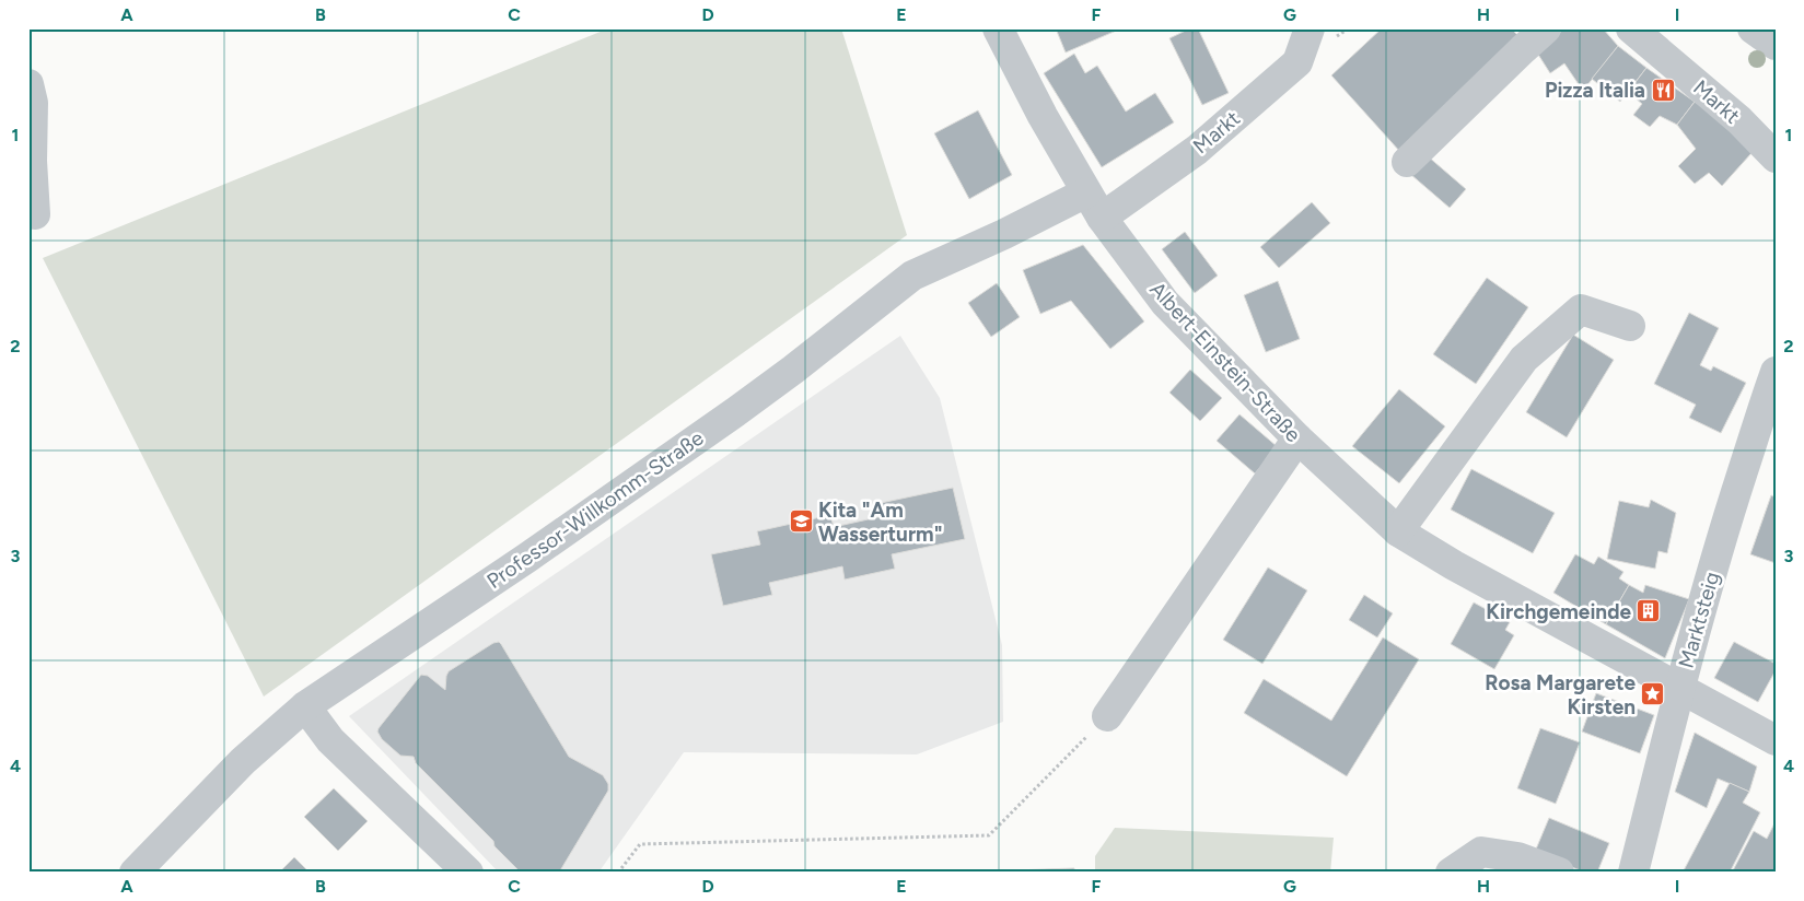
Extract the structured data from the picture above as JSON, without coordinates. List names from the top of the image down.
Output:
{
  "streets": {
    "street": [
      "Markt",
      "Albert-Einstein-Straße",
      "Professor-Willkomm-Straße",
      "Marktsteig"
    ]
  },
  "crossings": [
    ["Markt", "Albert-Einstein-Straße"],
    ["Markt", "Professor-Willkomm-Straße"],
    ["Albert-Einstein-Straße", "Professor-Willkomm-Straße"],
    ["Albert-Einstein-Straße", "Marktsteig"]
  ],
  "places": {
    "restaurant": ["Pizza Italia"],
    "school or university": ["Kita \"Am Wasserturm\""],
    "building": ["Kirchgemeinde"],
    "place": ["Rosa Margarete Kirsten"]
  },
  "grid": {
    "columns": [
      "A",
      "B",
      "C",
      "D",
      "E",
      "F",
      "G",
      "H",
      "I"
    ],
    "rows": [
      "1",
      "2",
      "3",
      "4"
    ]
  }
}
